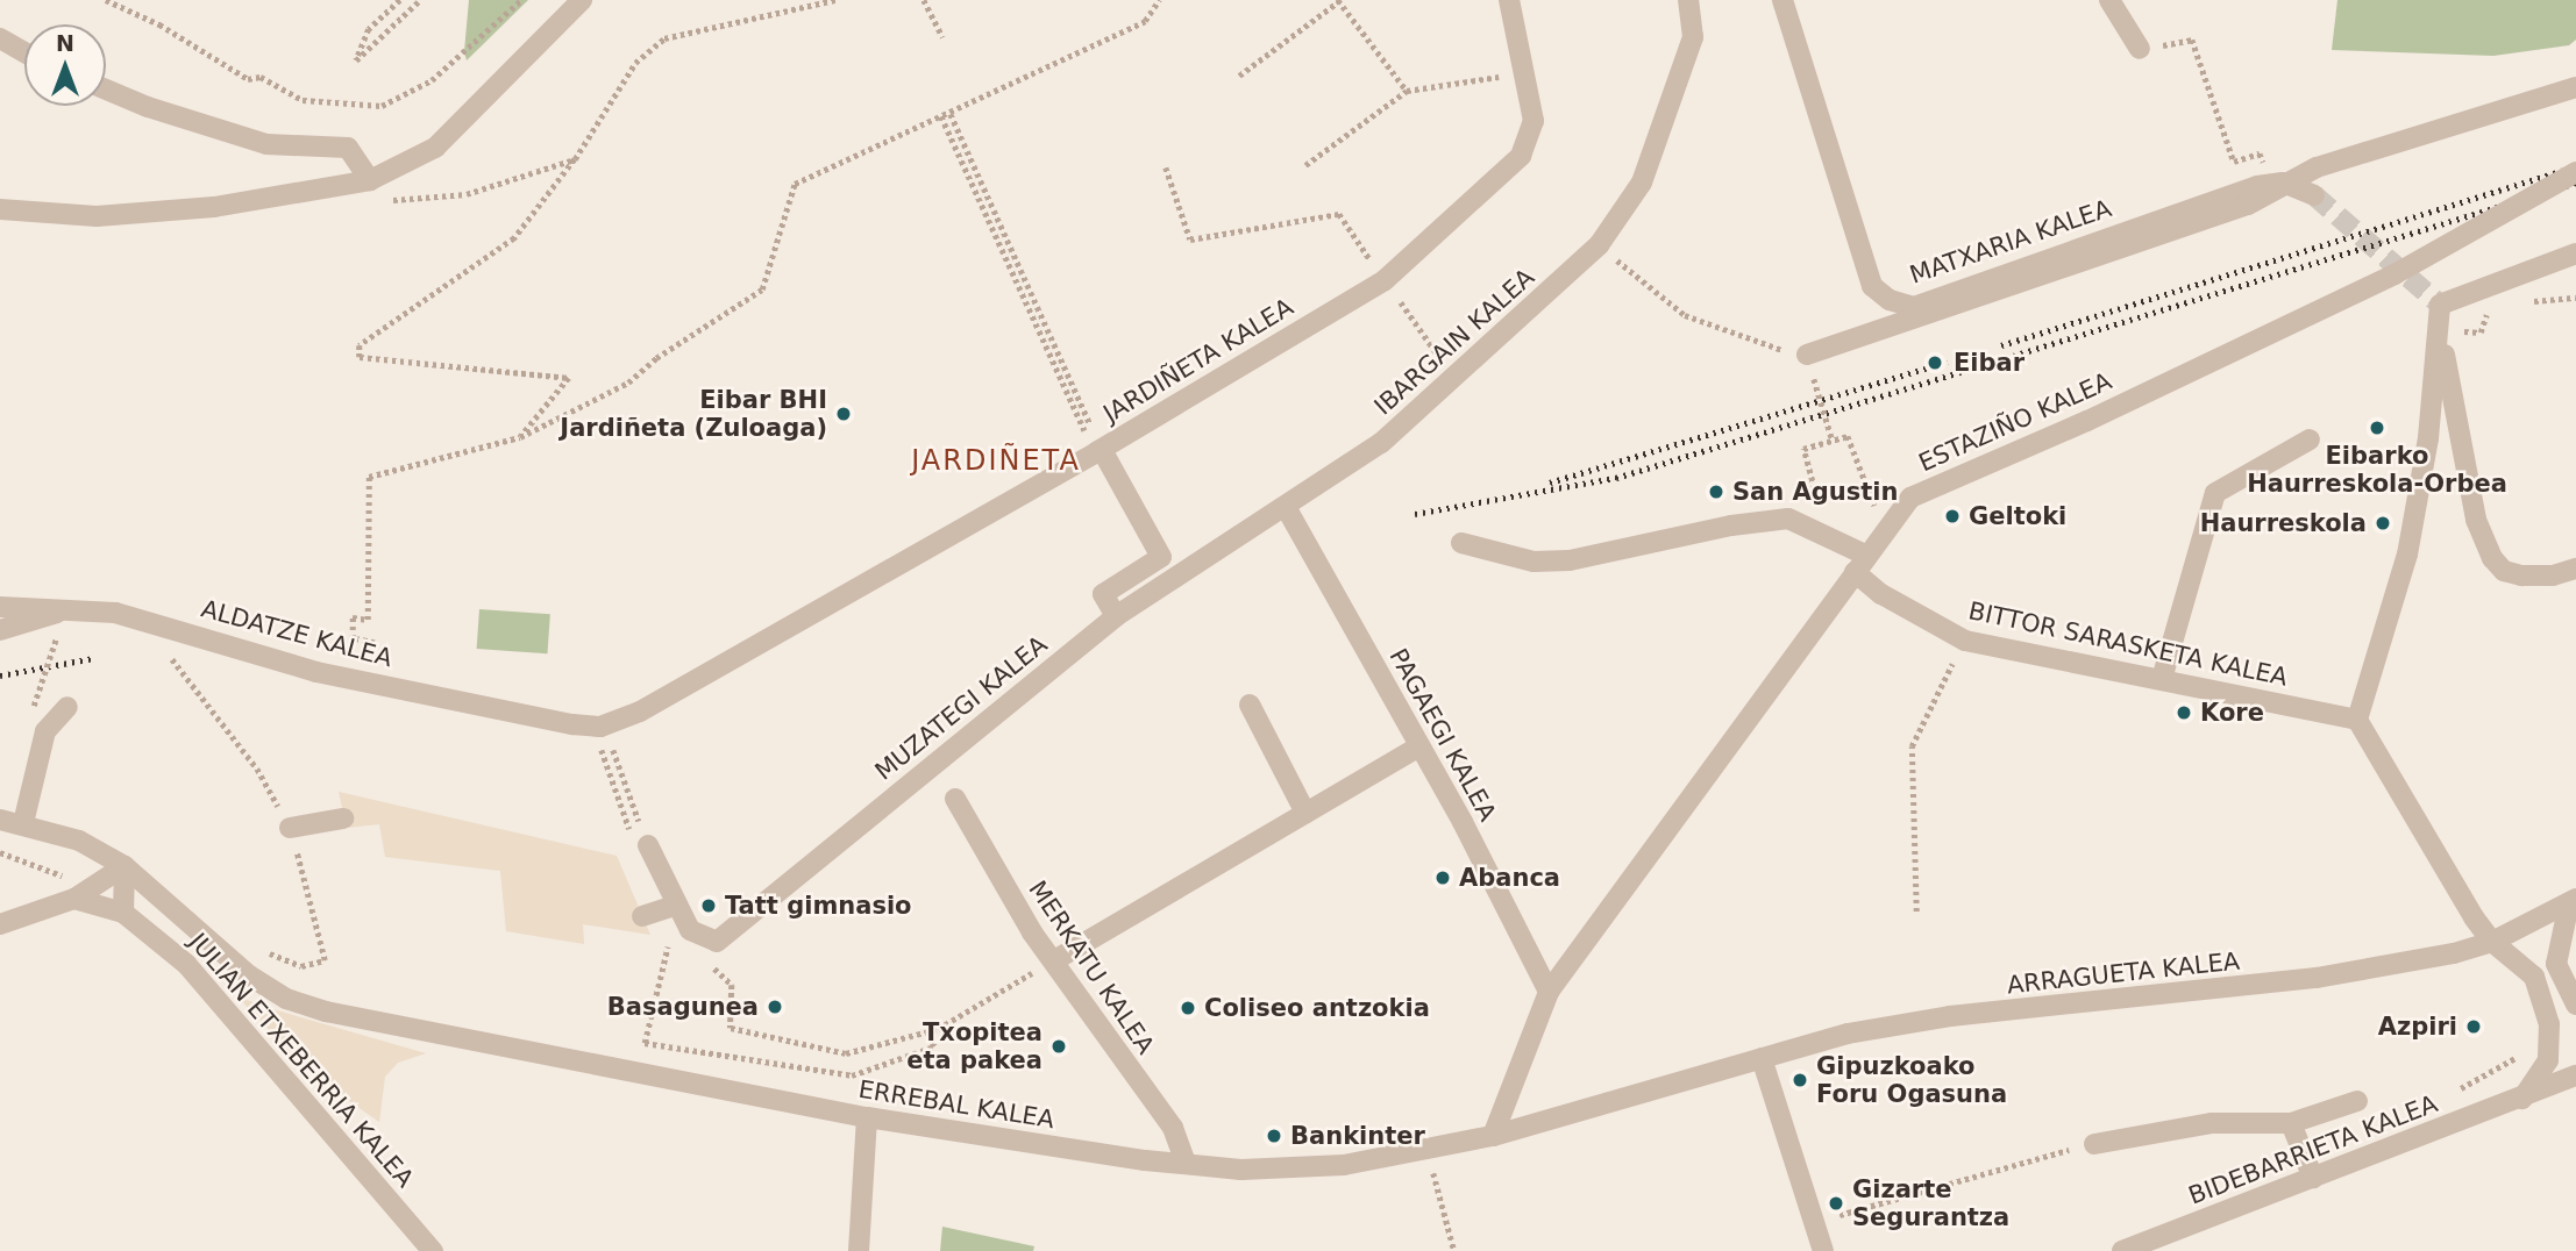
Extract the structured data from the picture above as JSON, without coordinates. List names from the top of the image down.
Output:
{
  "streets": {
    "street": [
      "MATXARIA KALEA",
      "IBARGAIN KALEA",
      "JARDIÑETA KALEA",
      "ESTAZIÑO KALEA",
      "ALDATZE KALEA",
      "BITTOR SARASKETA KALEA",
      "MUZATEGI KALEA",
      "PAGAEGI KALEA",
      "MERKATU KALEA",
      "ARRAGUETA KALEA",
      "JULIAN ETXEBERRIA KALEA",
      "ERREBAL KALEA",
      "BIDEBARRIETA KALEA"
    ]
  },
  "crossings": [
    ["IBARGAIN KALEA", "MUZATEGI KALEA"],
    ["IBARGAIN KALEA", "PAGAEGI KALEA"],
    ["JARDIÑETA KALEA", "ALDATZE KALEA"],
    ["ESTAZIÑO KALEA", "BITTOR SARASKETA KALEA"],
    ["ESTAZIÑO KALEA", "PAGAEGI KALEA"],
    ["ESTAZIÑO KALEA", "ARRAGUETA KALEA"],
    ["ESTAZIÑO KALEA", "ERREBAL KALEA"],
    ["MERKATU KALEA", "ERREBAL KALEA"],
    ["ARRAGUETA KALEA", "ERREBAL KALEA"],
    ["JULIAN ETXEBERRIA KALEA", "ERREBAL KALEA"]
  ],
  "districts": ["JARDIÑETA"],
  "places": [
    "Eibar",
    "Eibar BHI Jardiñeta (Zuloaga)",
    "Eibarko Haurreskola-Orbea",
    "San Agustin",
    "Geltoki",
    "Haurreskola",
    "Kore",
    "Abanca",
    "Tatt gimnasio",
    "Basagunea",
    "Coliseo antzokia",
    "Azpiri",
    "Txopitea eta pakea",
    "Gipuzkoako Foru Ogasuna",
    "Bankinter",
    "Gizarte Segurantza"
  ],
  "north": "top"
}
